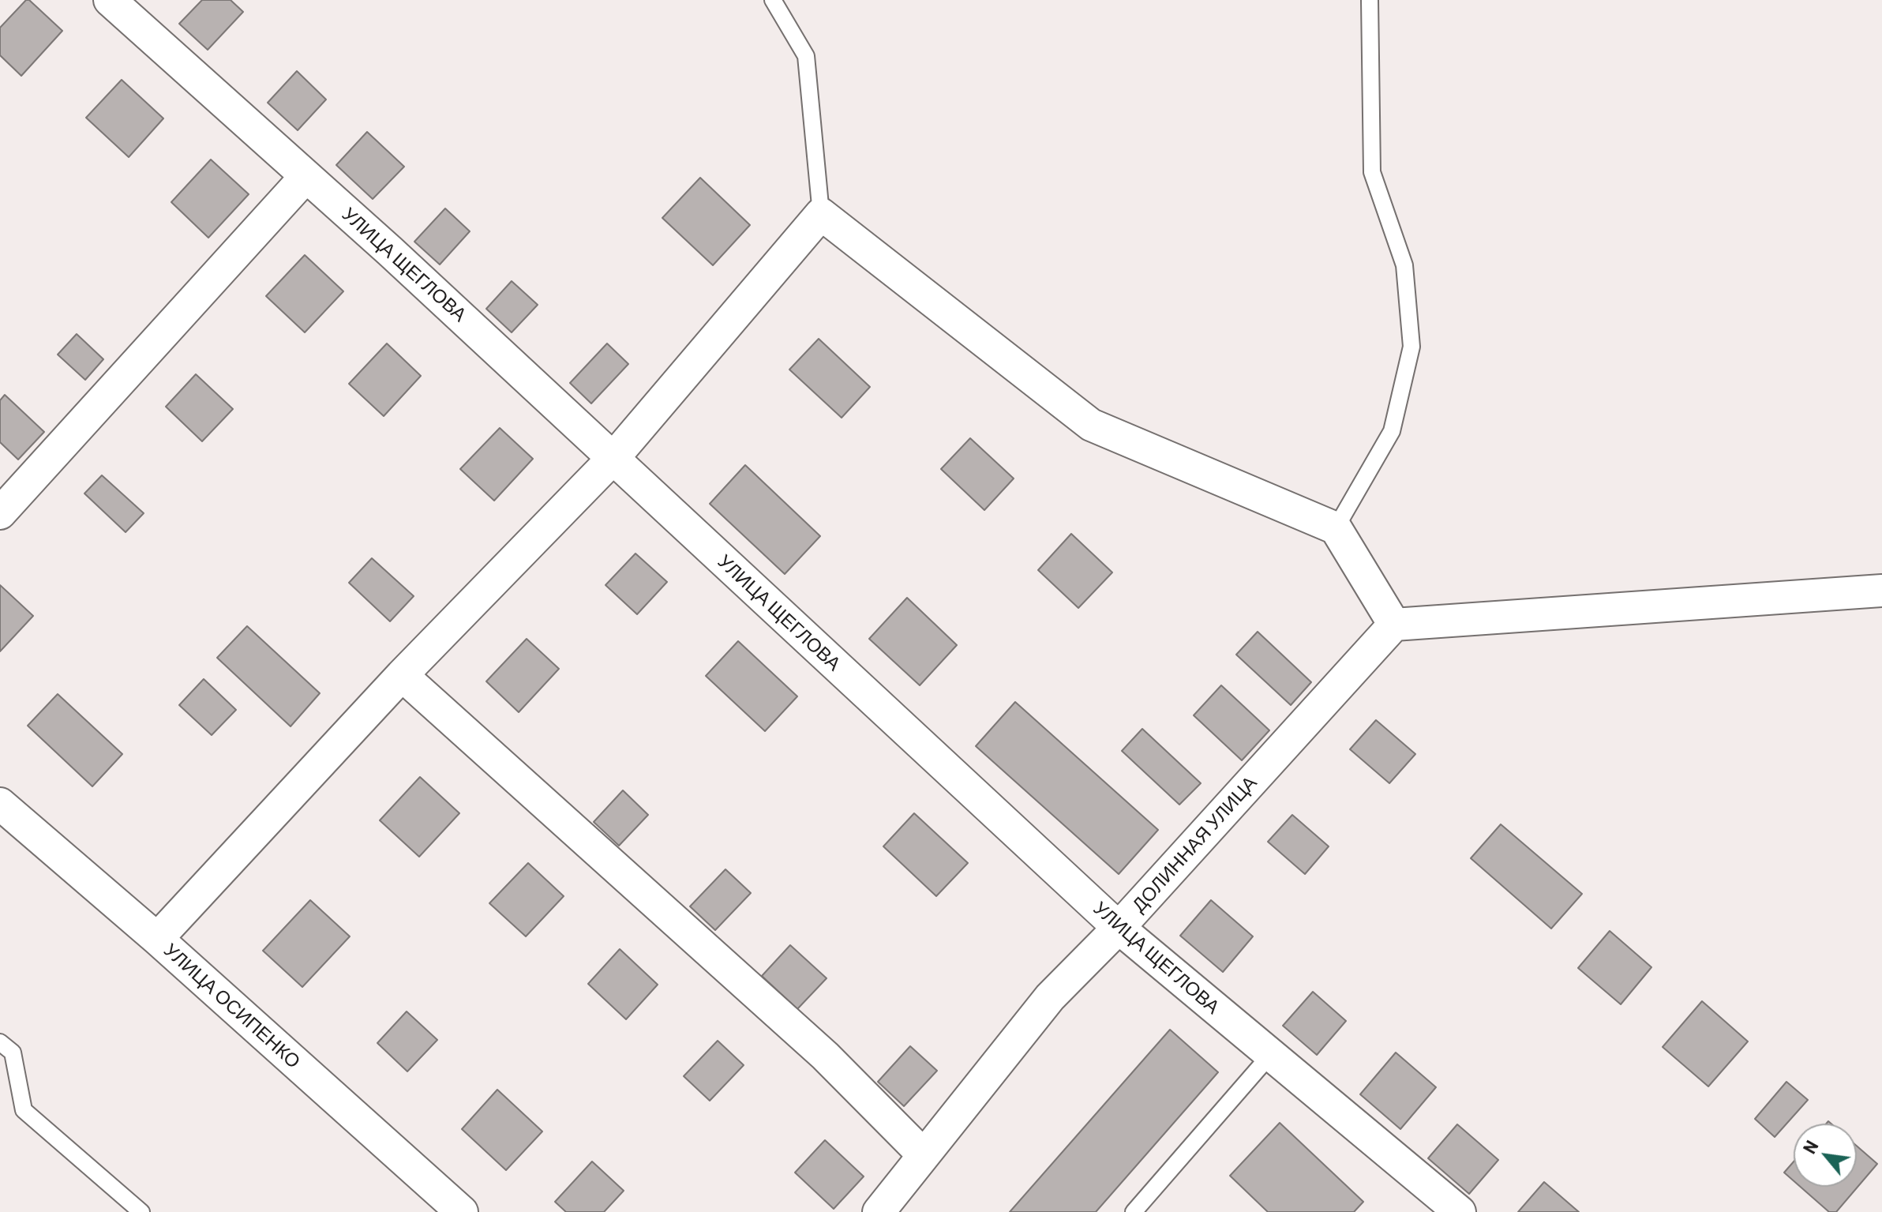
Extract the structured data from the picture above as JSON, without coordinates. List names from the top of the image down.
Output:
{
  "streets": {
    "street": ["УЛИЦА ЩЕГЛОВА", "ДОЛИННАЯ УЛИЦА", "УЛИЦА ОСИПЕНКО"]
  },
  "crossings": [
    ["УЛИЦА ЩЕГЛОВА", "ДОЛИННАЯ УЛИЦА"]
  ],
  "north": "top left"
}
